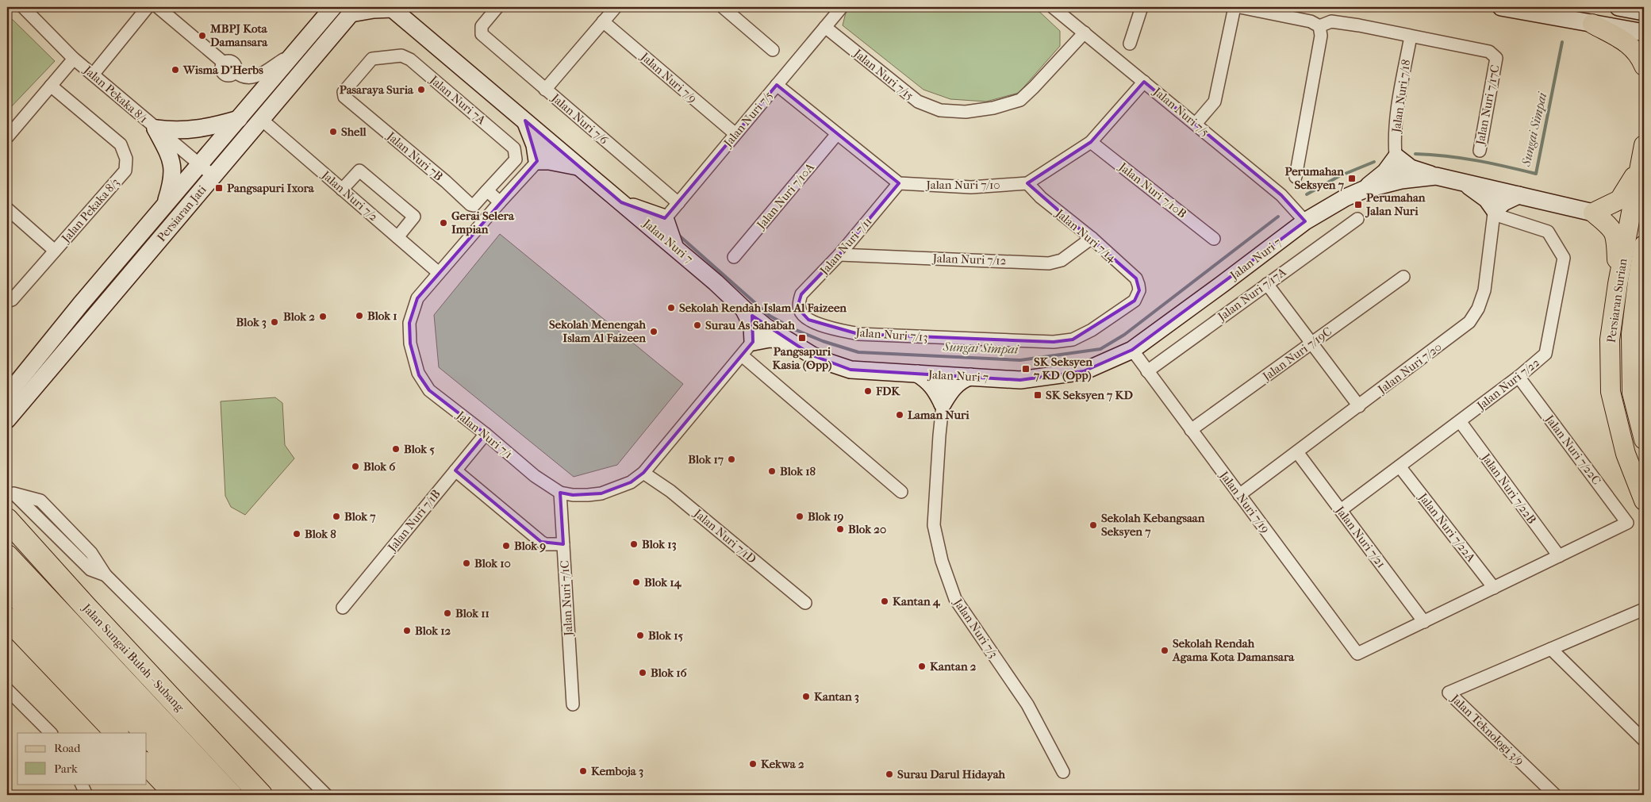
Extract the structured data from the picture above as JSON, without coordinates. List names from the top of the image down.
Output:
{
  "streets": {
    "highway": ["Jalan Sungai Buloh - Subang"],
    "main road": ["Persiaran Surian"],
    "street": [
      "Jalan Nuri 7/15",
      "Jalan Nuri 7/9",
      "Jalan Pekaka 8/1",
      "Jalan Nuri 7/18",
      "Jalan Nuri 7A",
      "Jalan Nuri 7/17C",
      "Jalan Nuri 7/5",
      "Jalan Nuri 7/6",
      "Jalan Nuri 7B",
      "Jalan Nuri 7/10",
      "Jalan Nuri 7/10B",
      "Jalan Nuri 7/2",
      "Jalan Nuri 7/10A",
      "Jalan Pekaka 8/3",
      "Persiaran Jati",
      "Jalan Nuri 7/14",
      "Jalan Nuri 7",
      "Jalan Nuri 7/11",
      "Jalan Nuri 7/12",
      "Jalan Nuri 7/17A",
      "Jalan Nuri 7/13",
      "Jalan Nuri 7/19C",
      "Jalan Nuri 7/20",
      "Jalan Nuri 7/22",
      "Jalan Nuri 7/1",
      "Jalan Nuri 7/22C",
      "Jalan Nuri 7/22B",
      "Jalan Nuri 7/19",
      "Jalan Nuri 7/1B",
      "Jalan Nuri 7/22A",
      "Jalan Nuri 7/1D",
      "Jalan Nuri 7/21",
      "Jalan Nuri 7/1C",
      "Jalan Nuri 7/3",
      "Jalan Teknologi 3/9"
    ]
  },
  "crossings": [
    ["Jalan Nuri 7/15", "Jalan Nuri 7/5"],
    ["Jalan Nuri 7/9", "Jalan Nuri 7/5"],
    ["Jalan Pekaka 8/1", "Persiaran Jati"],
    ["Jalan Nuri 7/18", "Jalan Nuri 7/17C"],
    ["Jalan Nuri 7/18", "Jalan Nuri 7"],
    ["Jalan Nuri 7A", "Jalan Nuri 7B"],
    ["Jalan Nuri 7/5", "Jalan Nuri 7/6"],
    ["Jalan Nuri 7/5", "Jalan Nuri 7/10"],
    ["Jalan Nuri 7/5", "Jalan Nuri 7"],
    ["Jalan Nuri 7/10", "Jalan Nuri 7/10B"],
    ["Jalan Nuri 7/10", "Jalan Nuri 7/14"],
    ["Jalan Nuri 7/10", "Jalan Nuri 7/11"],
    ["Jalan Nuri 7/2", "Persiaran Jati"],
    ["Jalan Nuri 7/2", "Jalan Nuri 7/1"],
    ["Jalan Nuri 7/14", "Jalan Nuri 7/12"],
    ["Jalan Nuri 7/14", "Jalan Nuri 7/13"],
    ["Jalan Nuri 7", "Jalan Nuri 7/20"],
    ["Jalan Nuri 7", "Jalan Nuri 7/1"],
    ["Jalan Nuri 7", "Jalan Nuri 7/19"],
    ["Jalan Nuri 7", "Jalan Nuri 7/3"],
    ["Jalan Nuri 7/11", "Jalan Nuri 7/12"],
    ["Jalan Nuri 7/11", "Jalan Nuri 7/13"],
    ["Jalan Nuri 7/17A", "Jalan Nuri 7/19"],
    ["Jalan Nuri 7/19C", "Jalan Nuri 7/19"],
    ["Jalan Nuri 7/20", "Jalan Nuri 7/22"],
    ["Jalan Nuri 7/20", "Jalan Nuri 7/19"],
    ["Jalan Nuri 7/20", "Jalan Nuri 7/21"],
    ["Jalan Nuri 7/22", "Jalan Nuri 7/22C"],
    ["Jalan Nuri 7/22", "Jalan Nuri 7/22B"],
    ["Jalan Nuri 7/22", "Jalan Nuri 7/22A"],
    ["Jalan Nuri 7/22", "Jalan Nuri 7/21"],
    ["Jalan Nuri 7/1", "Jalan Nuri 7/1B"],
    ["Jalan Nuri 7/1", "Jalan Nuri 7/1D"],
    ["Jalan Nuri 7/1", "Jalan Nuri 7/1C"],
    ["Jalan Nuri 7/22C", "Jalan Nuri 7/22B"],
    ["Jalan Nuri 7/19", "Jalan Nuri 7/21"]
  ],
  "water": ["Sungai Simpai"],
  "places": {
    "other": [
      "MBPJ Kota Damansara",
      "Wisma D'Herbs",
      "Pasaraya Suria",
      "Shell",
      "Gerai Selera Impian",
      "Sekolah Rendah Islam Al Faizeen",
      "Blok 1",
      "Blok 2",
      "Blok 3",
      "Surau As Sahabah",
      "Sekolah Menengah Islam Al Faizeen",
      "FDK",
      "Laman Nuri",
      "Blok 5",
      "Blok 17",
      "Blok 6",
      "Blok 18",
      "Blok 7",
      "Blok 19",
      "Sekolah Kebangsaan Seksyen 7",
      "Blok 20",
      "Blok 8",
      "Blok 13",
      "Blok 9",
      "Blok 10",
      "Blok 14",
      "Kantan 4",
      "Blok 11",
      "Blok 12",
      "Blok 15",
      "Sekolah Rendah Agama Kota Damansara",
      "Kantan 2",
      "Blok 16",
      "Kantan 3",
      "Kekwa 2",
      "Kemboja 3",
      "Surau Darul Hidayah"
    ],
    "transit": [
      "Perumahan Seksyen 7",
      "Pangsapuri Ixora",
      "Perumahan Jalan Nuri",
      "Pangsapuri Kasia (Opp)",
      "SK Seksyen 7 KD (Opp)",
      "SK Seksyen 7 KD"
    ]
  },
  "legend": ["Road", "Park"]
}
